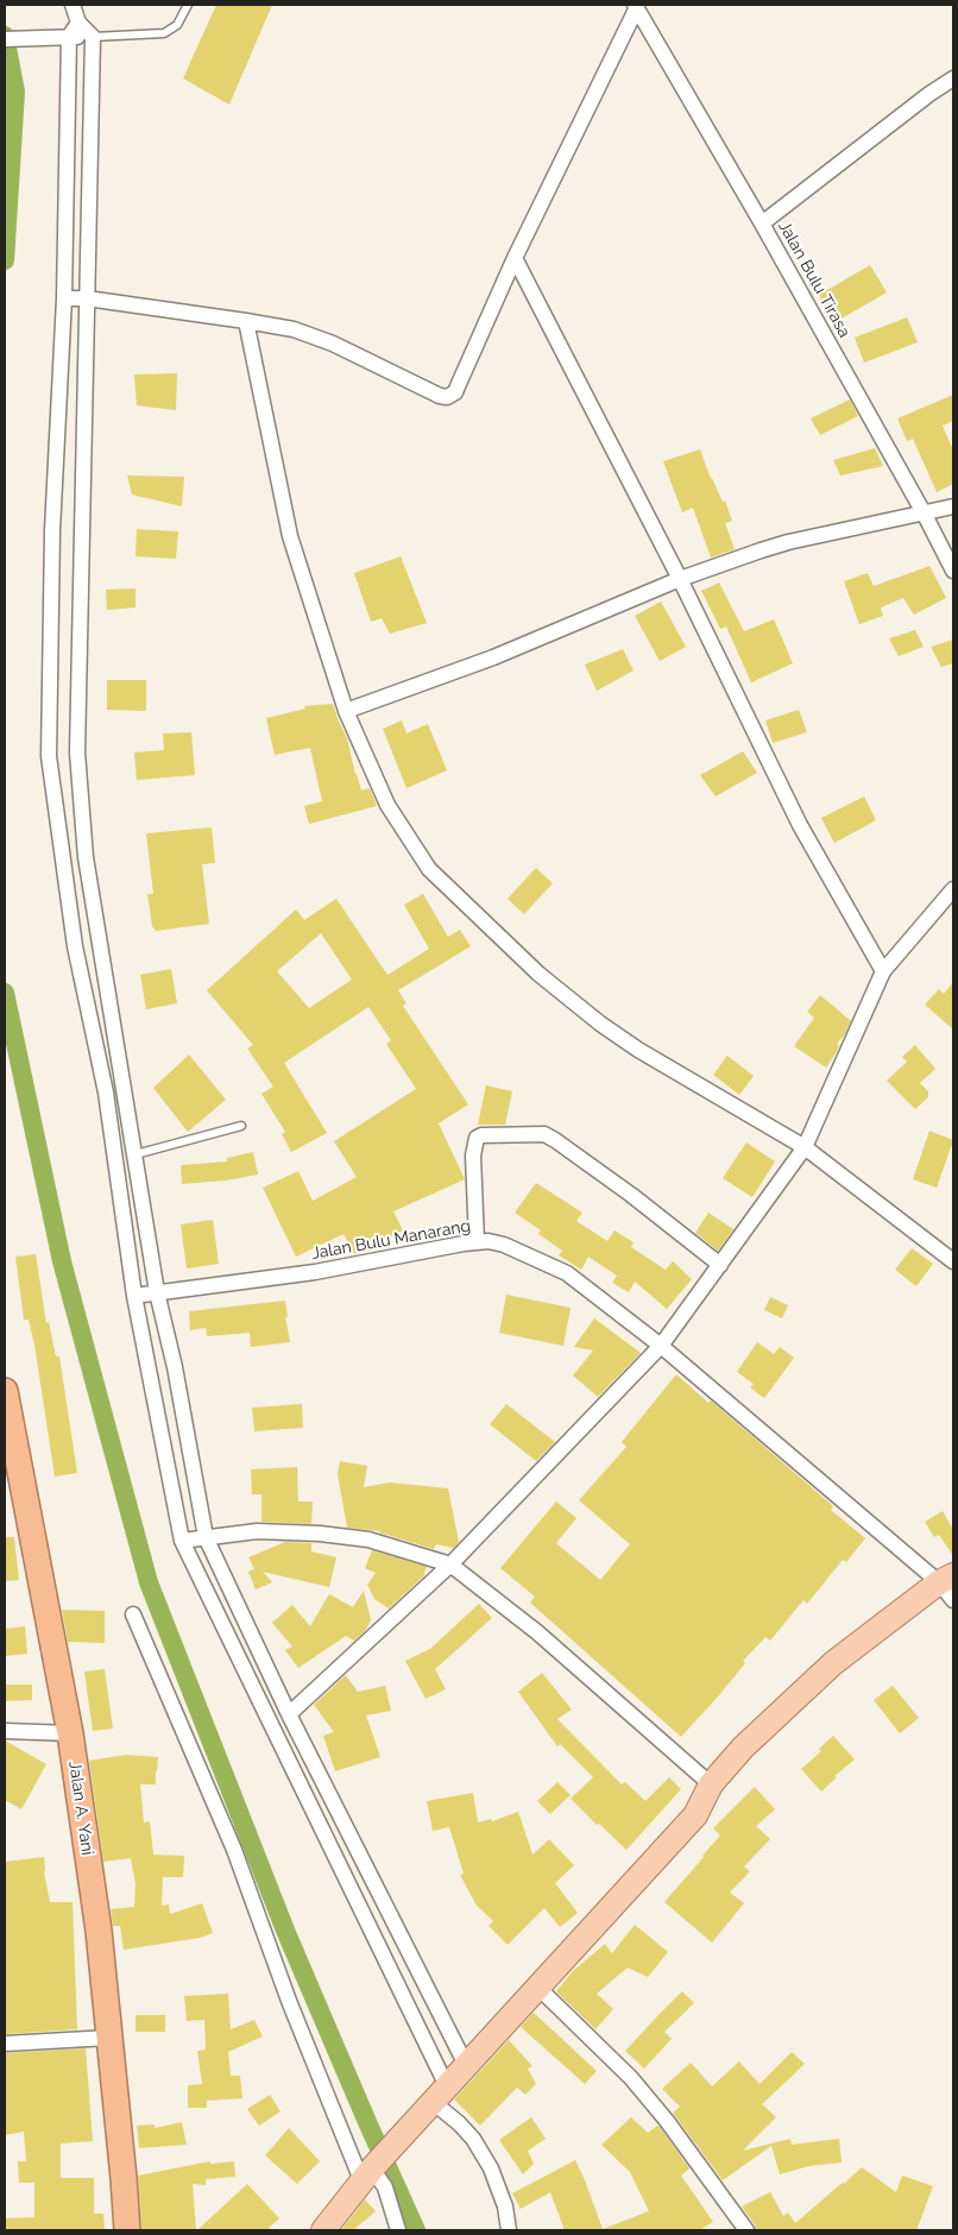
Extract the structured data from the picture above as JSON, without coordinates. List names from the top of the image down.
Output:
{
  "streets": {
    "highway": ["Jalan A. Yani"],
    "street": ["Jalan Bulu Tirasa", "Jalan Bulu Manarang"]
  }
}
